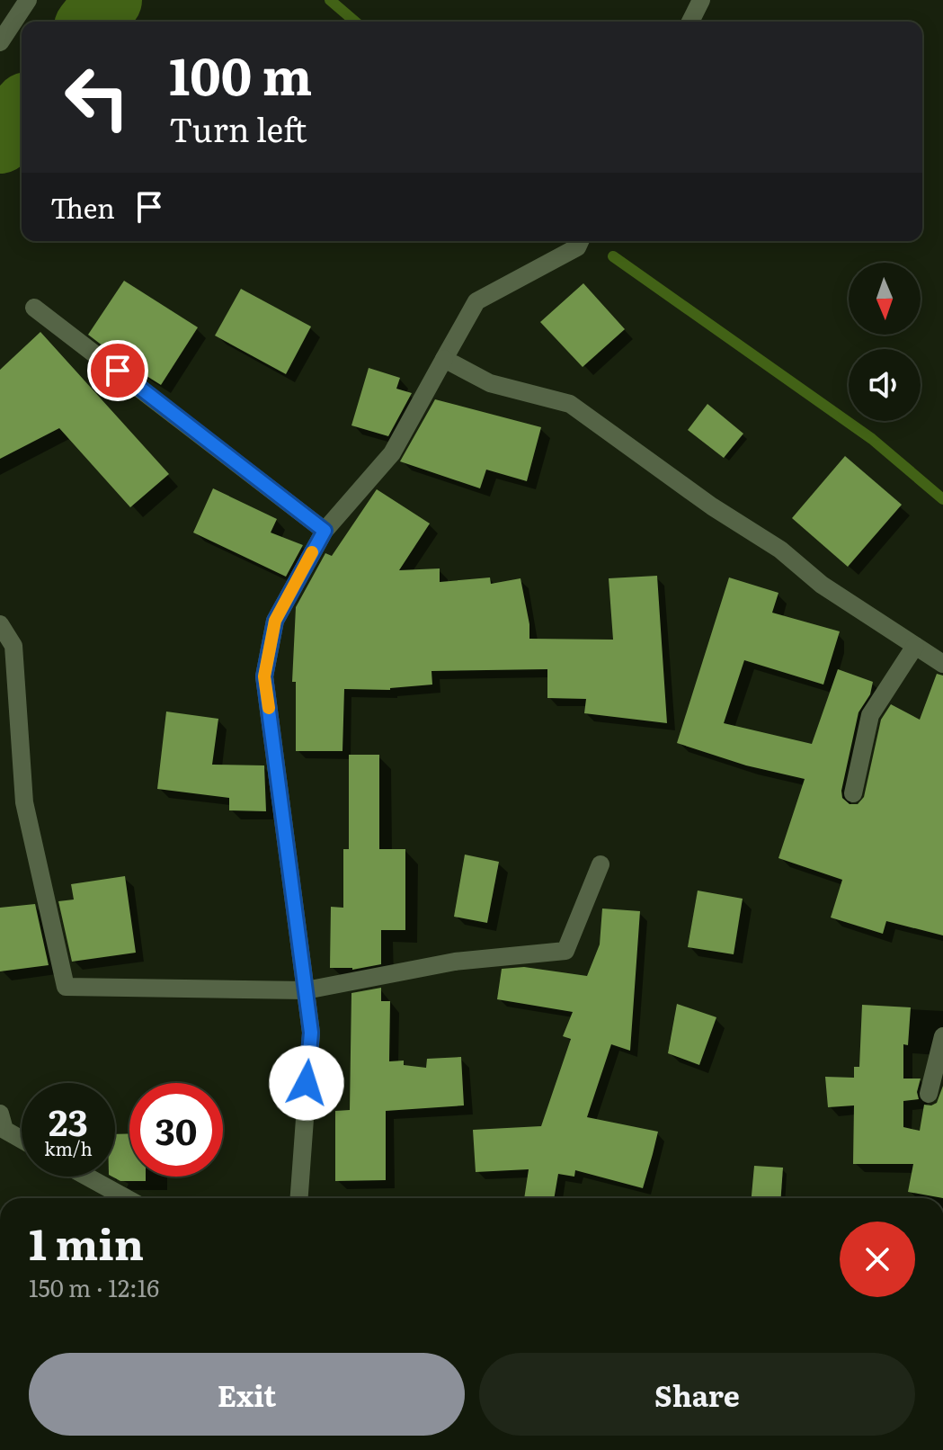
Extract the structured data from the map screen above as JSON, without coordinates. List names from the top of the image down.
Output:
{
  "north": "bottom",
  "page": {
    "turn": ["100 m", "Turn left"],
    "then": "Then",
    "speed": "23 km/h",
    "limit": "30",
    "heading": ["1 min", "150 m · 12:16"],
    "buttons": ["Exit", "Share"]
  }
}
